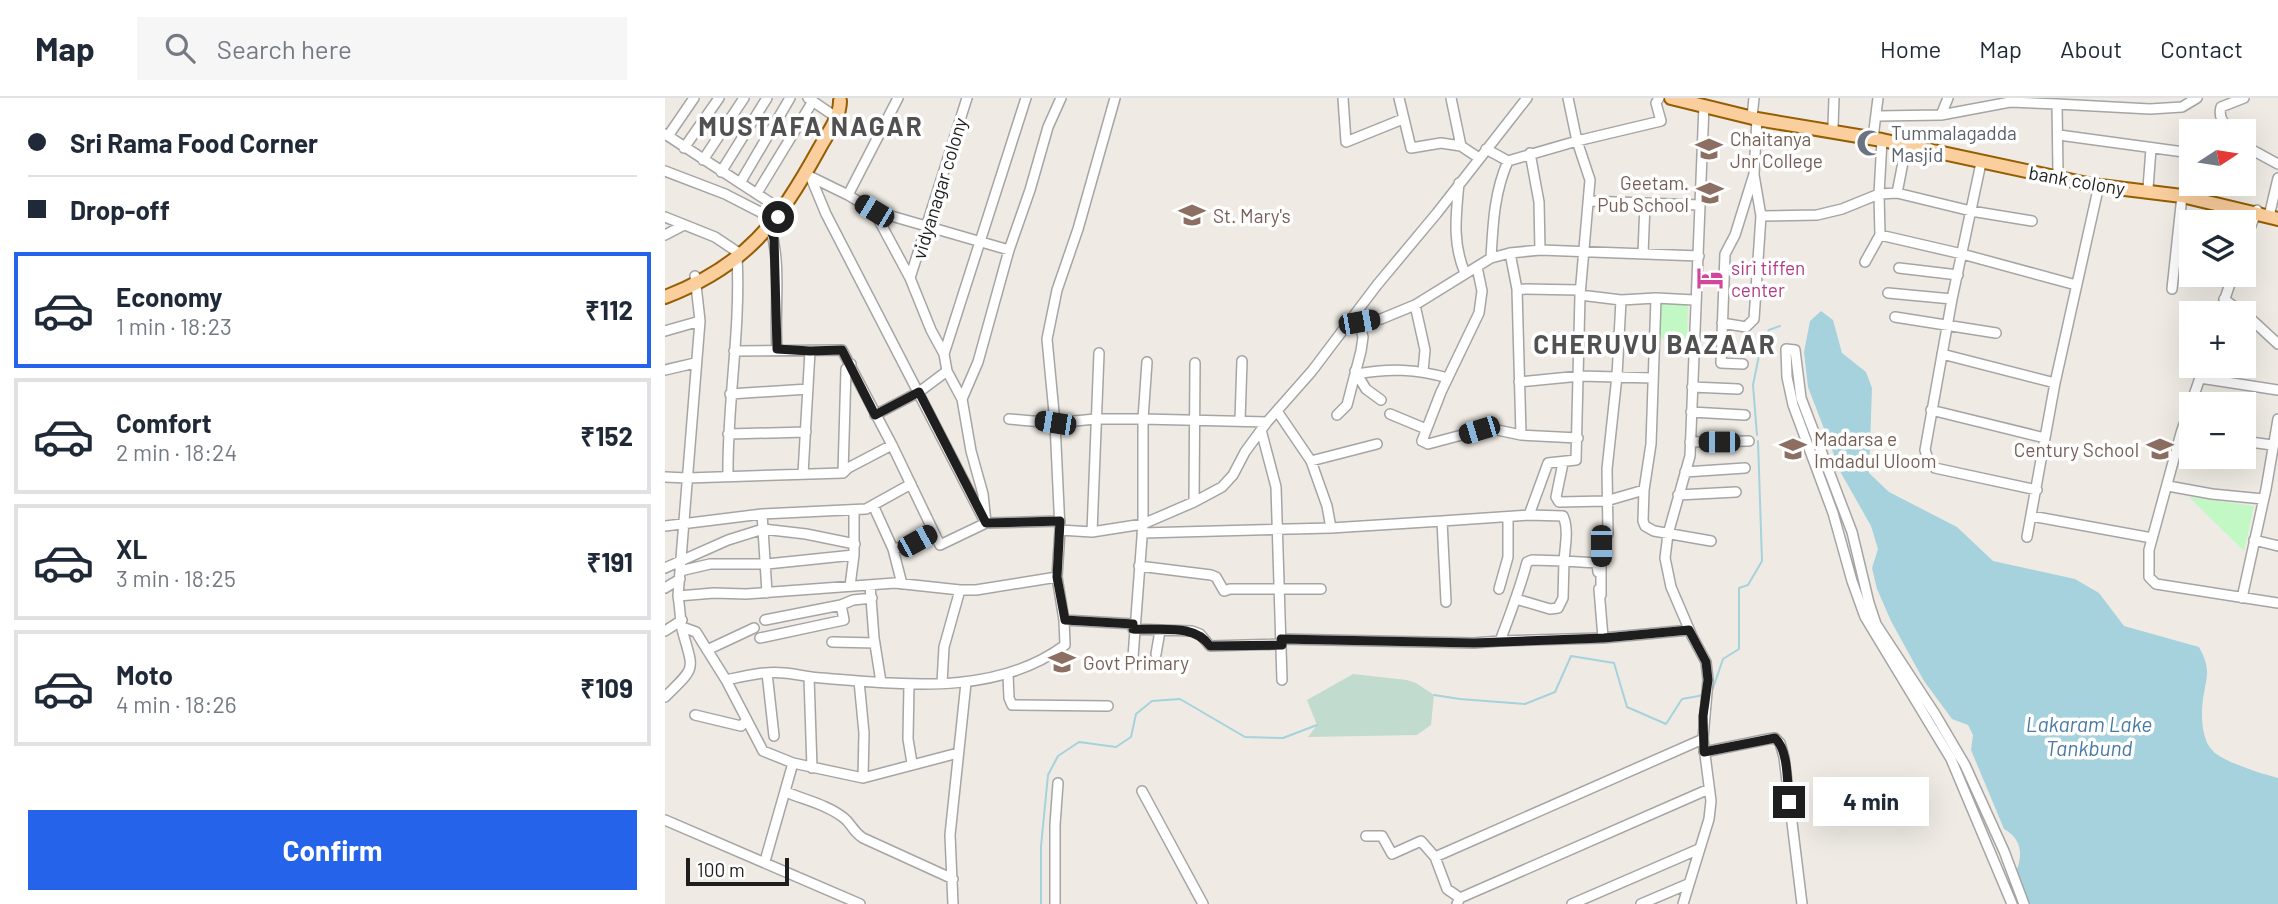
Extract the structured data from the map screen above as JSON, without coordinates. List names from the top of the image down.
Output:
{
  "streets": {
    "main road": ["bank colony"],
    "street": ["vidyanagar colony"]
  },
  "districts": ["MUSTAFA NAGAR", "CHERUVU BAZAAR"],
  "water": ["Lakaram Lake Tankbund"],
  "places": {
    "mosque": ["Tummalagadda Masjid"],
    "school or university": [
      "Chaitanya Jnr College",
      "Geetam. Pub School",
      "St. Mary's",
      "Madarsa e Imdadul Uloom",
      "Century School",
      "Govt Primary"
    ],
    "hotel": ["siri tiffen center"]
  },
  "scale_bar": "100 m",
  "north": "right",
  "page": {
    "header": "Map",
    "search": "Search here",
    "nav": [
      "Home",
      "Map",
      "About",
      "Contact"
    ],
    "banner": ["Sri Rama Food Corner", "Drop-off"],
    "map_buttons": ["+", "−"],
    "list": [
      {
        "name": "Economy",
        "note": "1 min · 18:23",
        "value": "₹112"
      },
      {
        "name": "Comfort",
        "note": "2 min · 18:24",
        "value": "₹152"
      },
      {
        "name": "XL",
        "note": "3 min · 18:25",
        "value": "₹191"
      },
      {
        "name": "Moto",
        "note": "4 min · 18:26",
        "value": "₹109"
      }
    ],
    "bubble": "4 min",
    "buttons": "Confirm",
    "scale": "100 m"
  }
}
